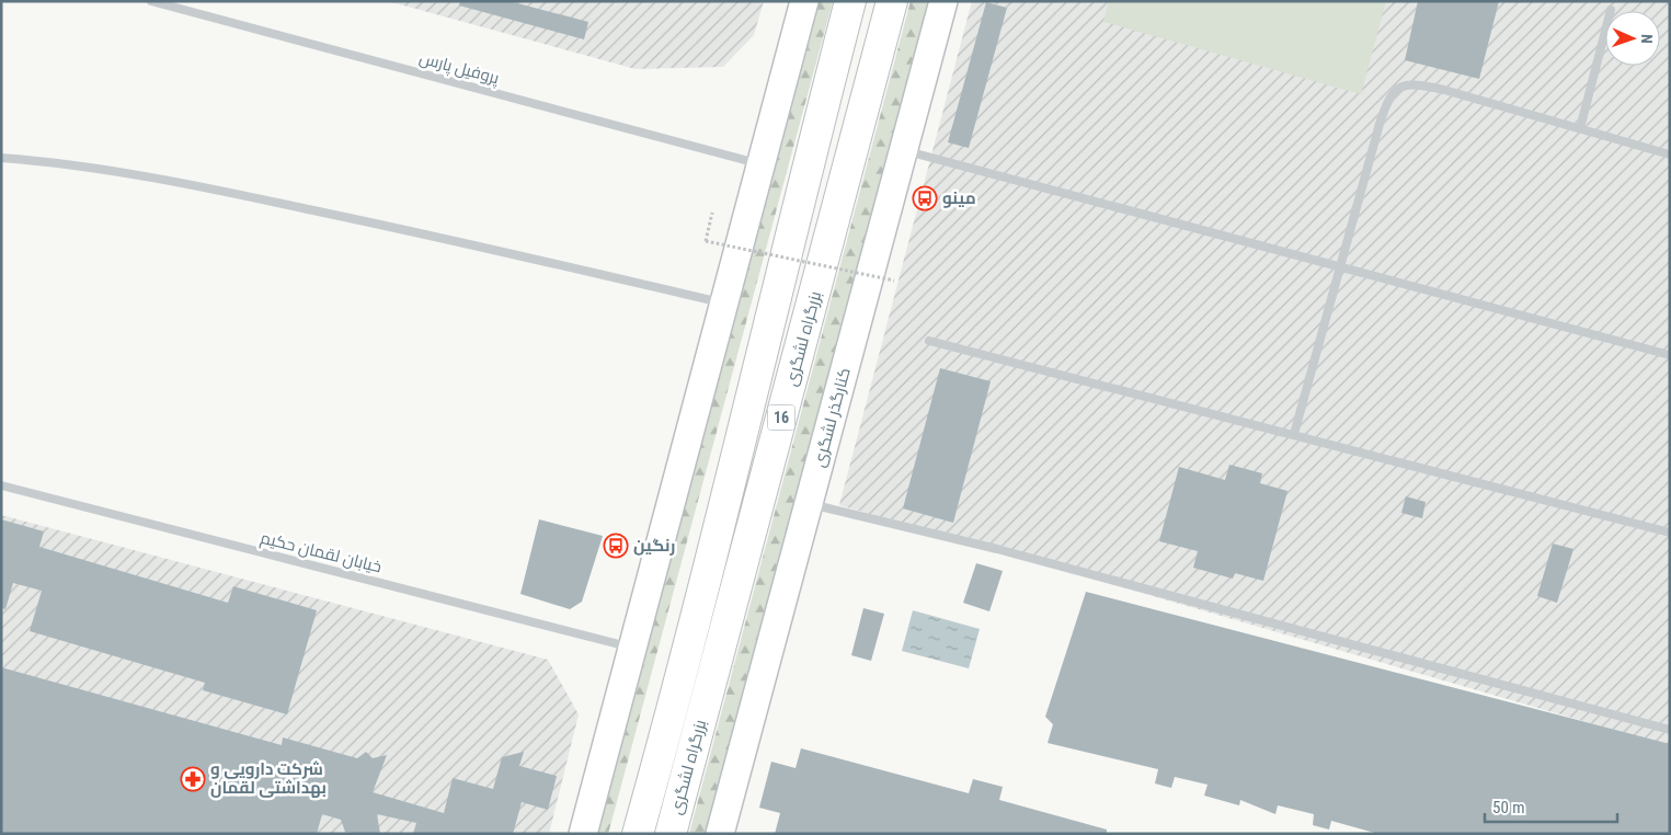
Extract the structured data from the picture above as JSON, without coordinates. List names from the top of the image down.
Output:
{
  "streets": {
    "highway": ["بزرگراه لشگری", "16"],
    "main road": ["کنارگذر لشگری"],
    "lane": ["پروفیل پارس", "خیابان لقمان حکیم"]
  },
  "places": {
    "bus stop": ["مینو", "رنگین"],
    "pharmacy": ["شرکت دارویی و بهداشتی لقمان"]
  },
  "scale_bar": "50 m",
  "north": "right"
}
